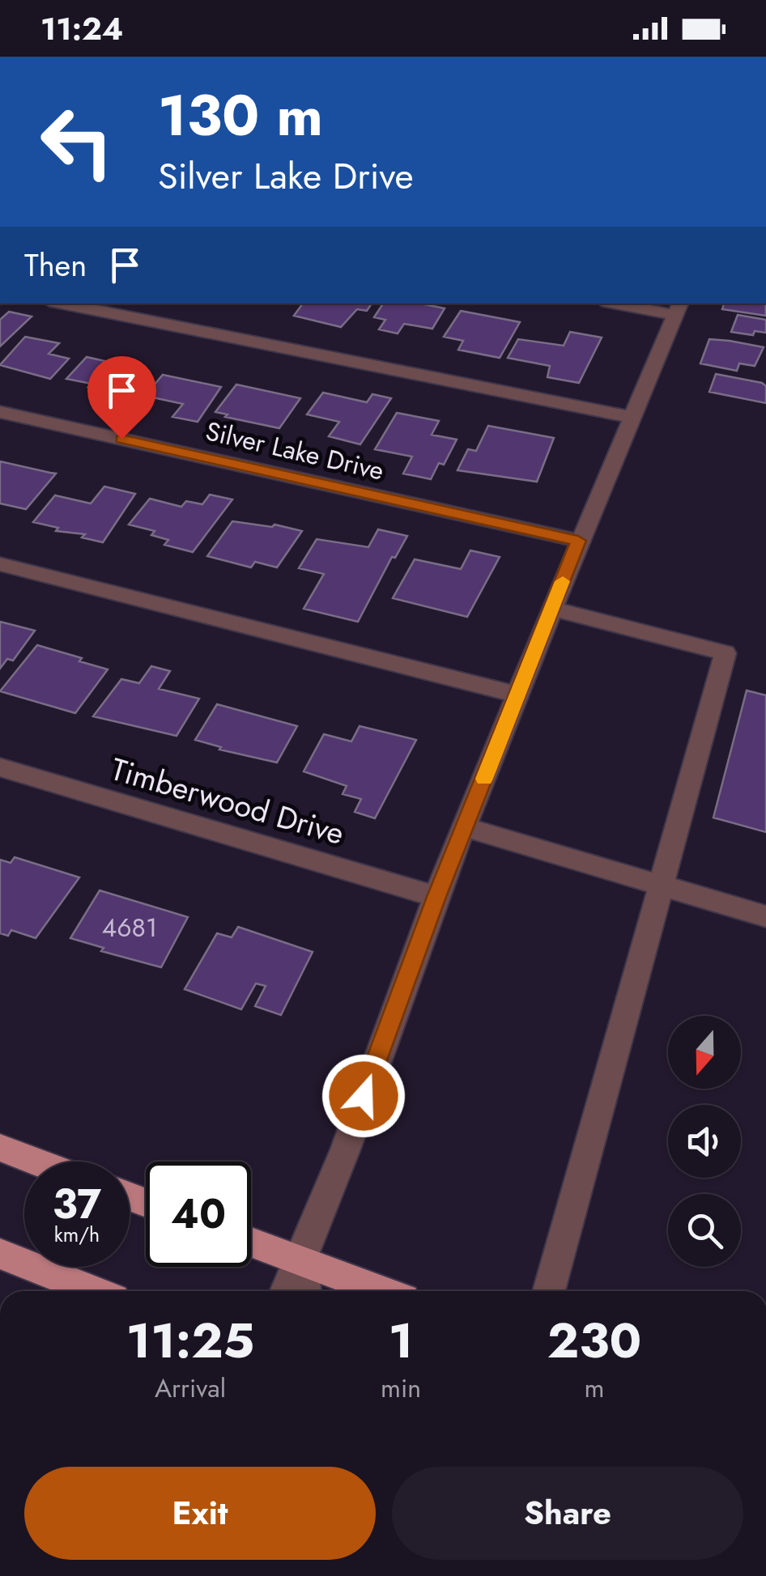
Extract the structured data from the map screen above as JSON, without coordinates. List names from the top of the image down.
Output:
{
  "streets": {
    "street": ["Silver Lake Drive", "Timberwood Drive"]
  },
  "house_numbers": ["4681"],
  "north": "bottom",
  "page": {
    "status": "11:24",
    "turn": ["130 m", "Silver Lake Drive"],
    "then": "Then",
    "speed": "37 km/h",
    "limit": "40",
    "eta": [
      "11:25",
      "Arrival",
      "1",
      "min",
      "230",
      "m"
    ],
    "buttons": ["Exit", "Share"]
  }
}
